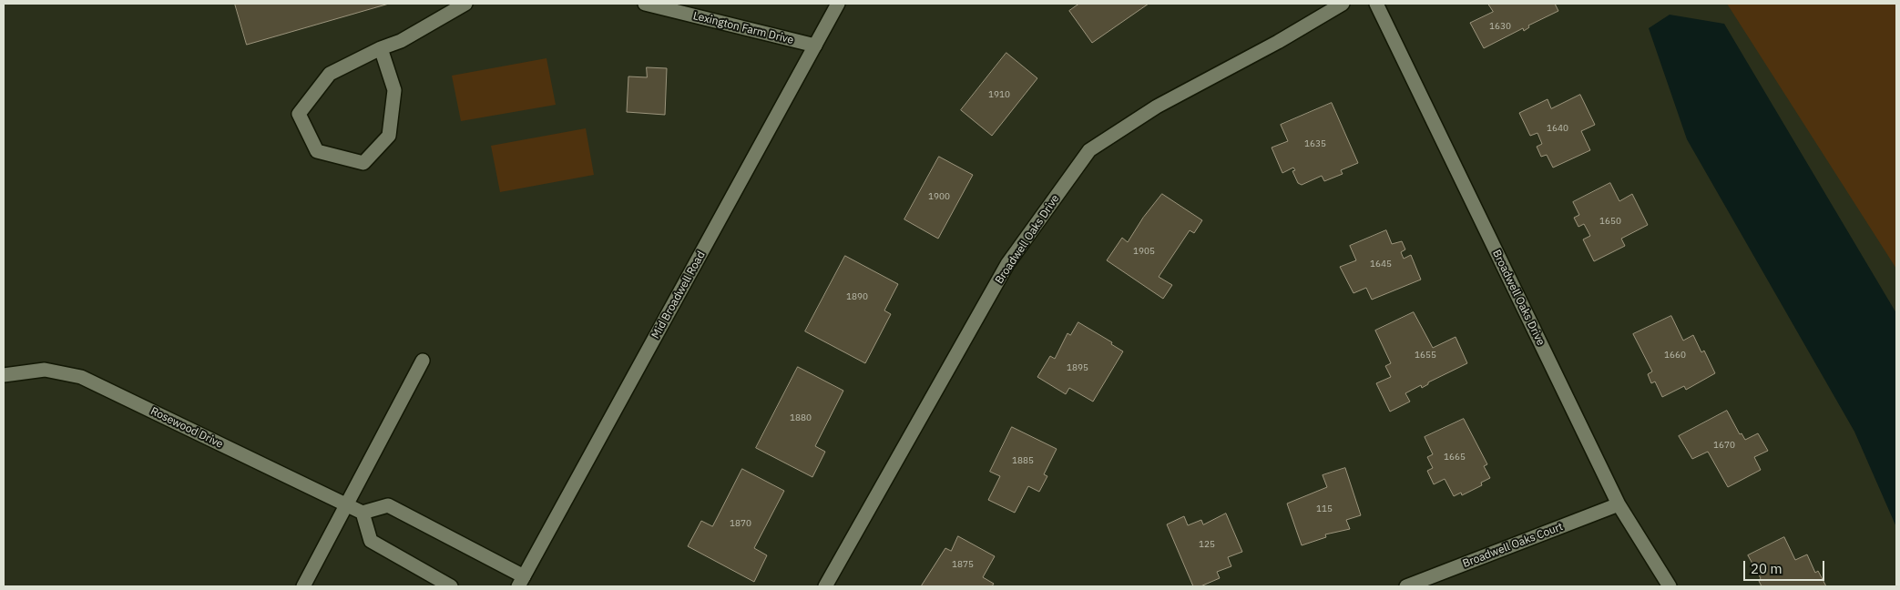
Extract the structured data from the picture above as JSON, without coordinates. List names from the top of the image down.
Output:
{
  "streets": {
    "street": [
      "Lexington Farm Drive",
      "Broadwell Oaks Drive",
      "Mid Broadwell Road",
      "Rosewood Drive",
      "Broadwell Oaks Court"
    ]
  },
  "crossings": [
    ["Lexington Farm Drive", "Mid Broadwell Road"],
    ["Broadwell Oaks Drive", "Broadwell Oaks Court"]
  ],
  "house_numbers": [
    "1630",
    "1910",
    "1640",
    "1635",
    "1900",
    "1650",
    "1905",
    "1645",
    "1890",
    "1655",
    "1660",
    "1895",
    "1880",
    "1670",
    "1665",
    "1885",
    "115",
    "1870",
    "125",
    "1875"
  ],
  "scale_bar": "20 m"
}
